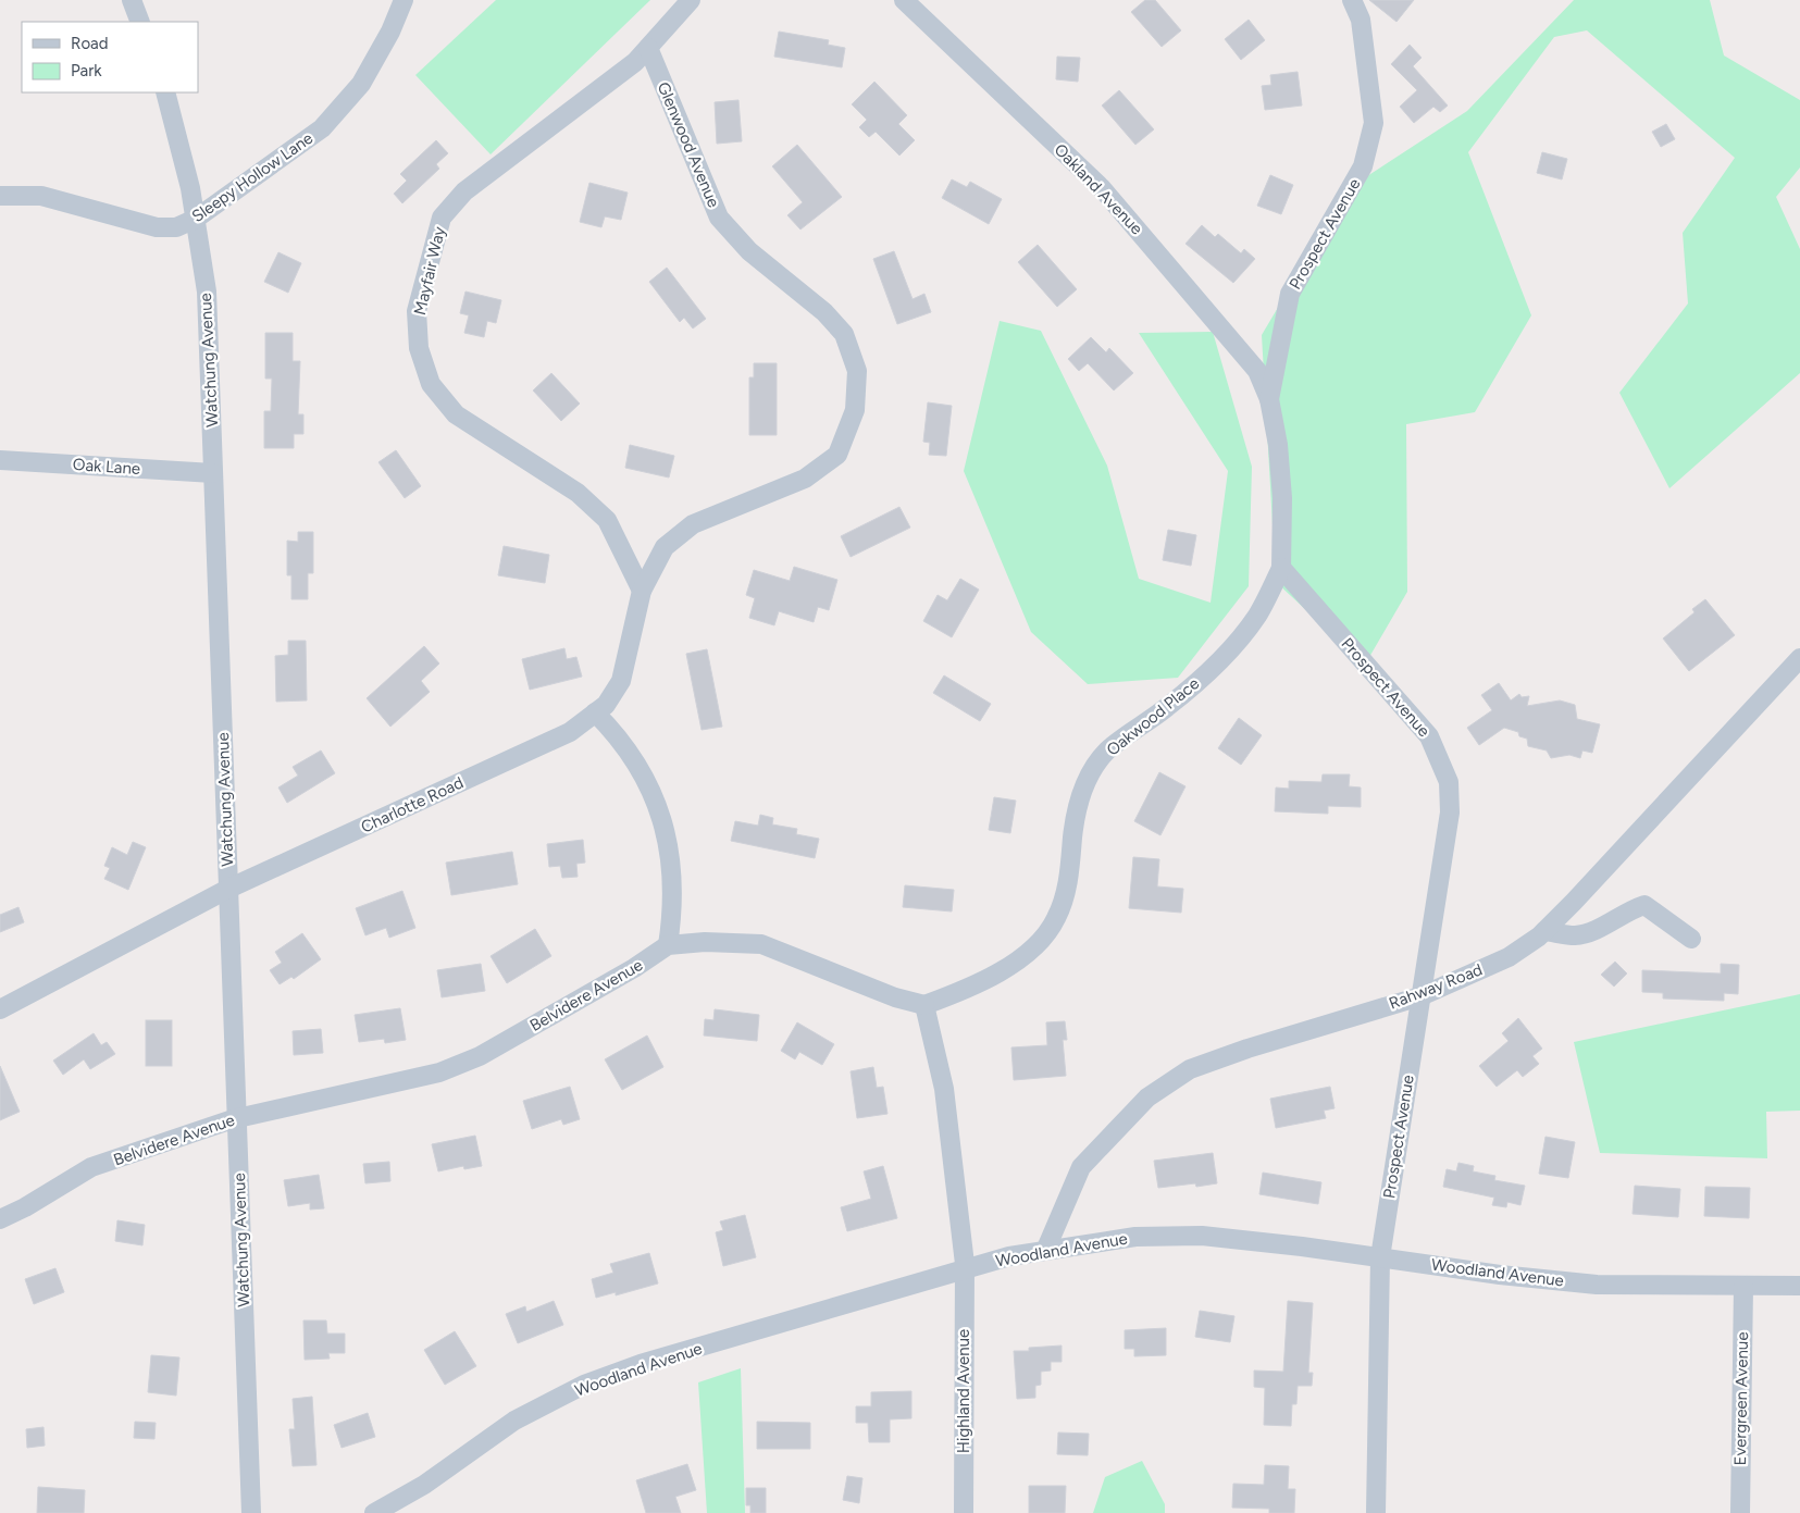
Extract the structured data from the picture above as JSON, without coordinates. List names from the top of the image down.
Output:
{
  "streets": {
    "street": [
      "Glenwood Avenue",
      "Sleepy Hollow Lane",
      "Oakland Avenue",
      "Prospect Avenue",
      "Mayfair Way",
      "Watchung Avenue",
      "Oak Lane",
      "Oakwood Place",
      "Charlotte Road",
      "Rahway Road",
      "Belvidere Avenue",
      "Woodland Avenue",
      "Highland Avenue",
      "Evergreen Avenue"
    ]
  },
  "crossings": [
    ["Glenwood Avenue", "Mayfair Way"],
    ["Glenwood Avenue", "Charlotte Road"],
    ["Sleepy Hollow Lane", "Watchung Avenue"],
    ["Oakland Avenue", "Prospect Avenue"],
    ["Prospect Avenue", "Oakwood Place"],
    ["Prospect Avenue", "Rahway Road"],
    ["Prospect Avenue", "Woodland Avenue"],
    ["Watchung Avenue", "Oak Lane"],
    ["Watchung Avenue", "Charlotte Road"],
    ["Watchung Avenue", "Belvidere Avenue"],
    ["Oakwood Place", "Belvidere Avenue"],
    ["Rahway Road", "Woodland Avenue"],
    ["Woodland Avenue", "Highland Avenue"],
    ["Woodland Avenue", "Evergreen Avenue"]
  ],
  "legend": ["Road", "Park"]
}
